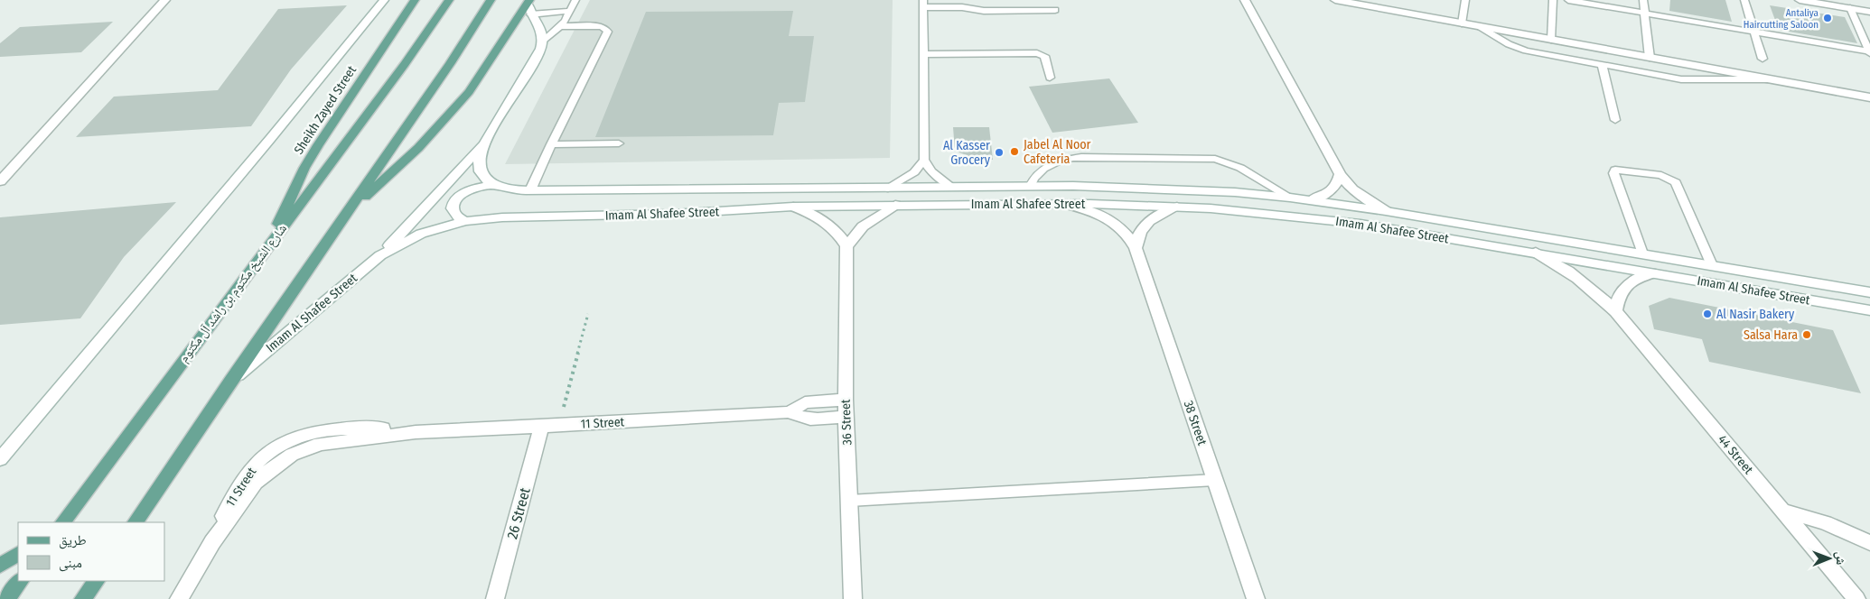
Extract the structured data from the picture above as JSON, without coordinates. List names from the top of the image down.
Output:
{
  "streets": {
    "main road": ["Sheikh Zayed Street", "شارع الشيخ مكتوم بن راشد آل مكتوم"],
    "street": [
      "Imam Al Shafee Street",
      "36 Street",
      "11 Street",
      "38 Street",
      "44 Street",
      "26 Street"
    ]
  },
  "crossings": [
    ["Sheikh Zayed Street", "شارع الشيخ مكتوم بن راشد آل مكتوم"],
    ["Imam Al Shafee Street", "38 Street"],
    ["Imam Al Shafee Street", "44 Street"],
    ["36 Street", "11 Street"],
    ["11 Street", "26 Street"]
  ],
  "places": [
    "Antaliya Haircutting Saloon",
    "Jabel Al Noor Cafeteria",
    "Al Kasser Grocery",
    "Al Nasir Bakery",
    "Salsa Hara"
  ],
  "legend": ["طريق", "مبنى"],
  "north": "right"
}
